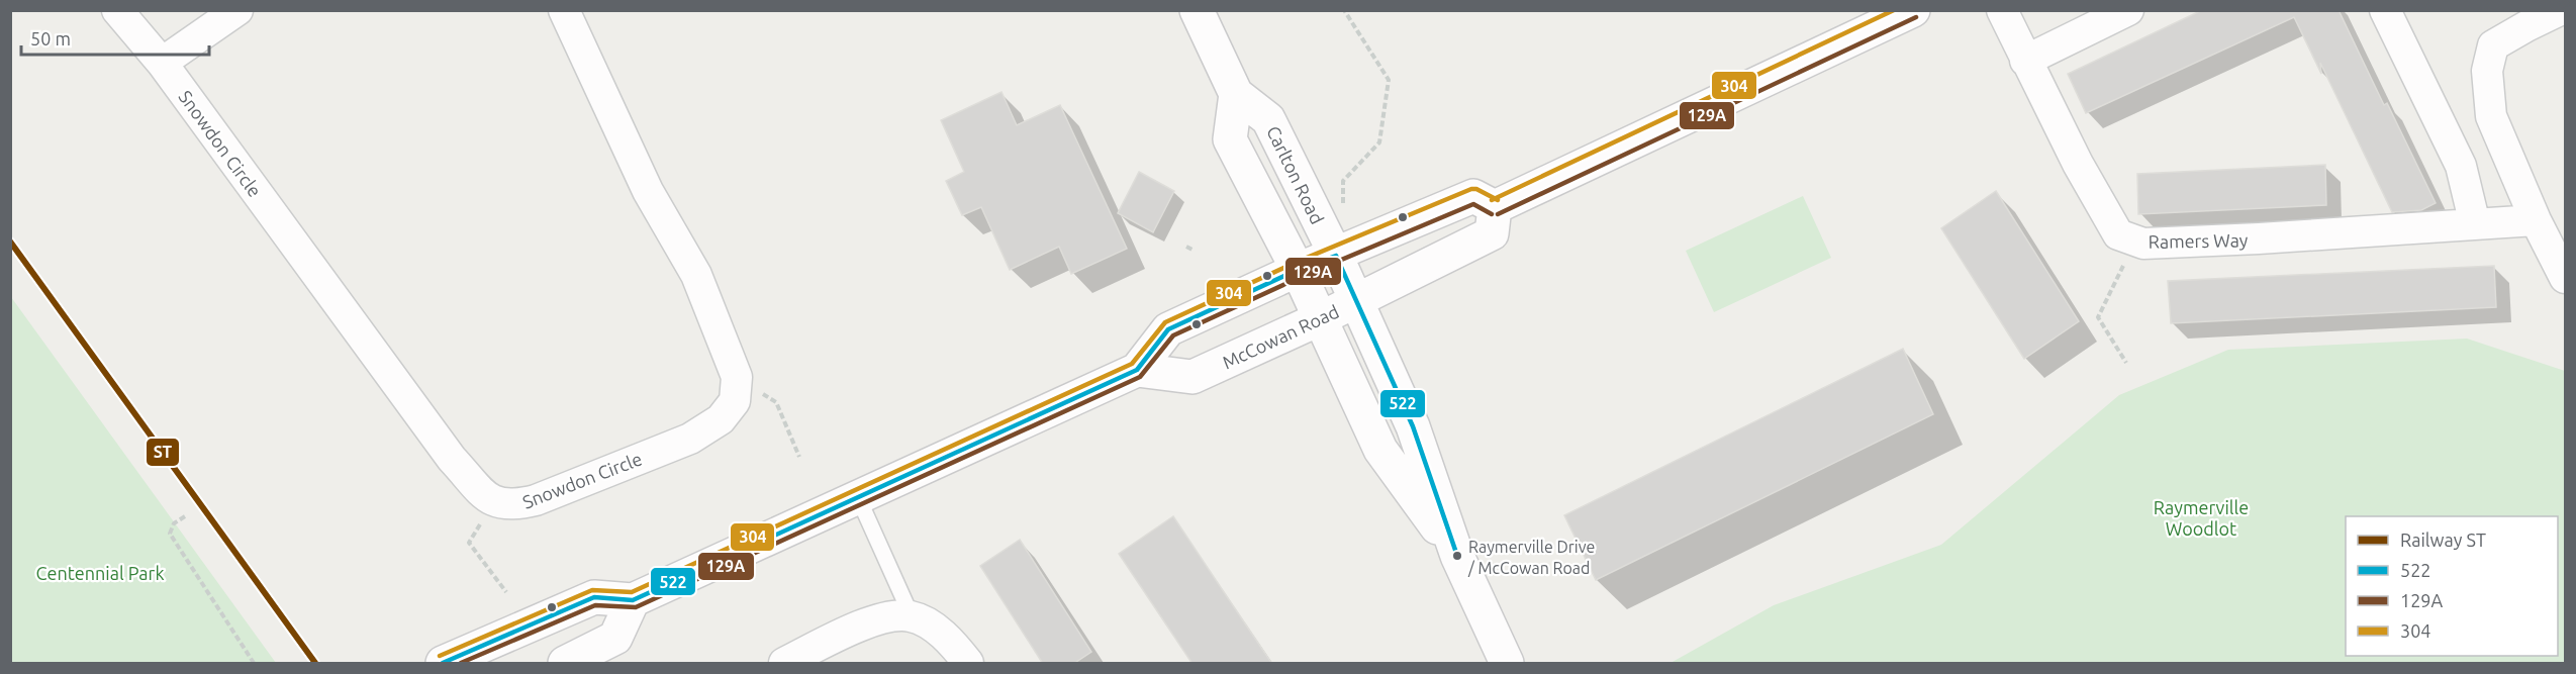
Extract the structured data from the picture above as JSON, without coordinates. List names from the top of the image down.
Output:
{
  "streets": {
    "main road": ["Carlton Road", "McCowan Road"],
    "street": ["Snowdon Circle", "Ramers Way"]
  },
  "crossings": [
    ["Carlton Road", "McCowan Road"]
  ],
  "parks": ["Raymerville Woodlot", "Centennial Park"],
  "places": ["Raymerville Drive / McCowan Road"],
  "lines": [
    "transit line 304",
    "transit line 129A",
    "rail line ST",
    "transit line 522"
  ],
  "legend": [
    "Railway ST",
    "522",
    "129A",
    "304"
  ],
  "scale_bar": "50 m"
}
